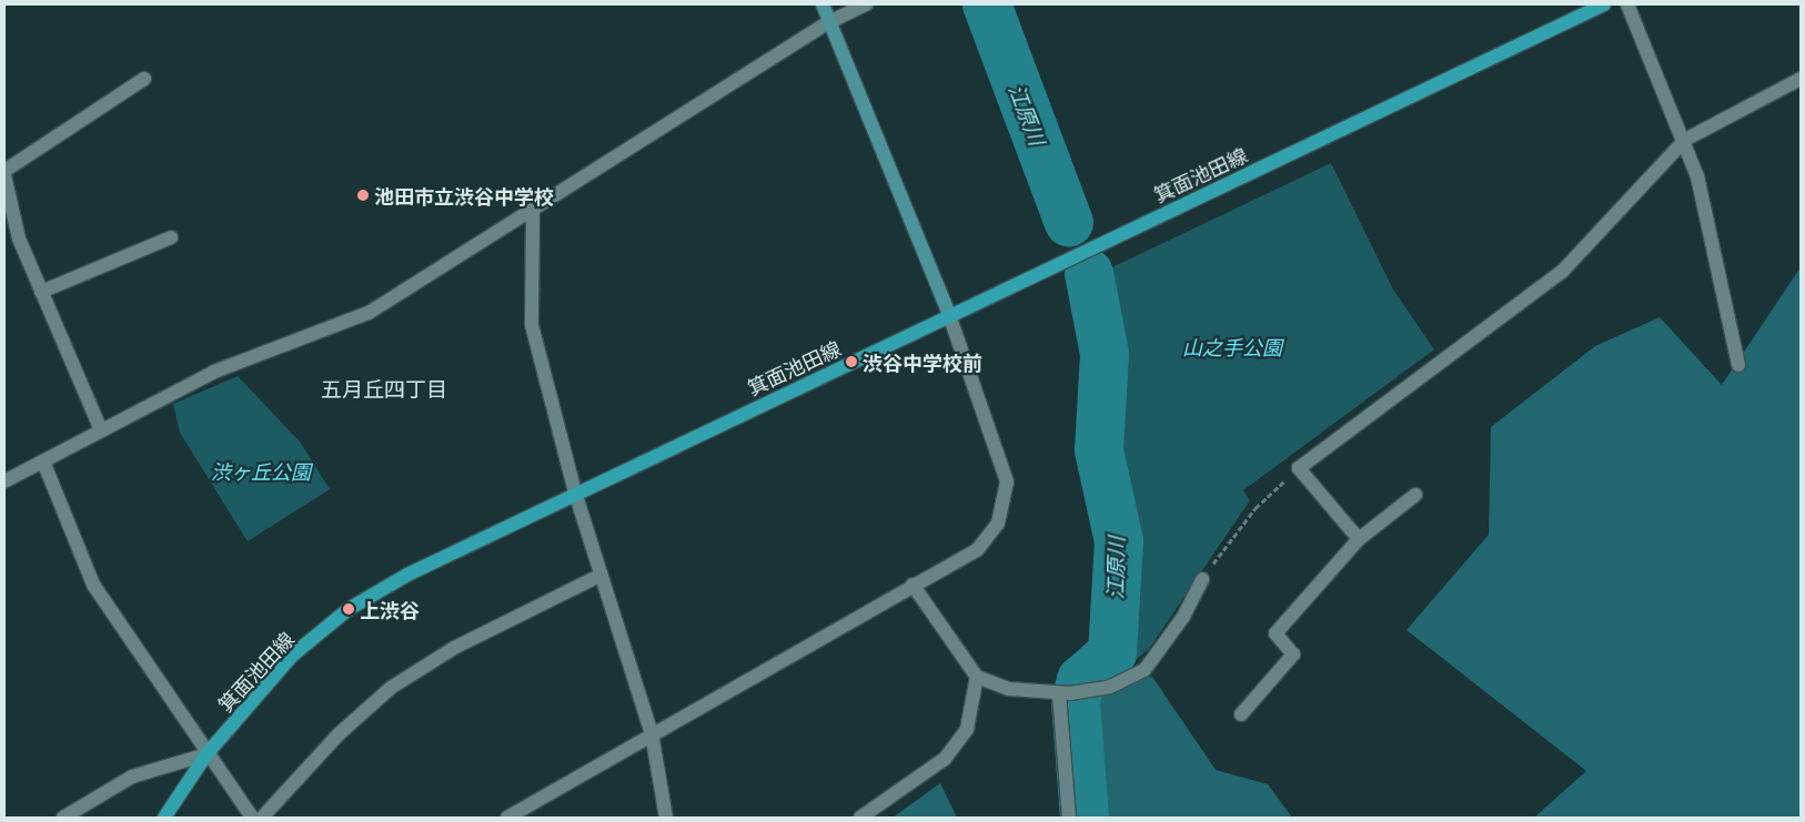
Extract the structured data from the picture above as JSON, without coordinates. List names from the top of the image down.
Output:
{
  "streets": {
    "main road": ["箕面池田線"]
  },
  "districts": ["五月丘四丁目"],
  "water": ["江原川"],
  "parks": ["山之手公園", "渋ヶ丘公園"],
  "places": ["池田市立渋谷中学校", "渋谷中学校前", "上渋谷"]
}
